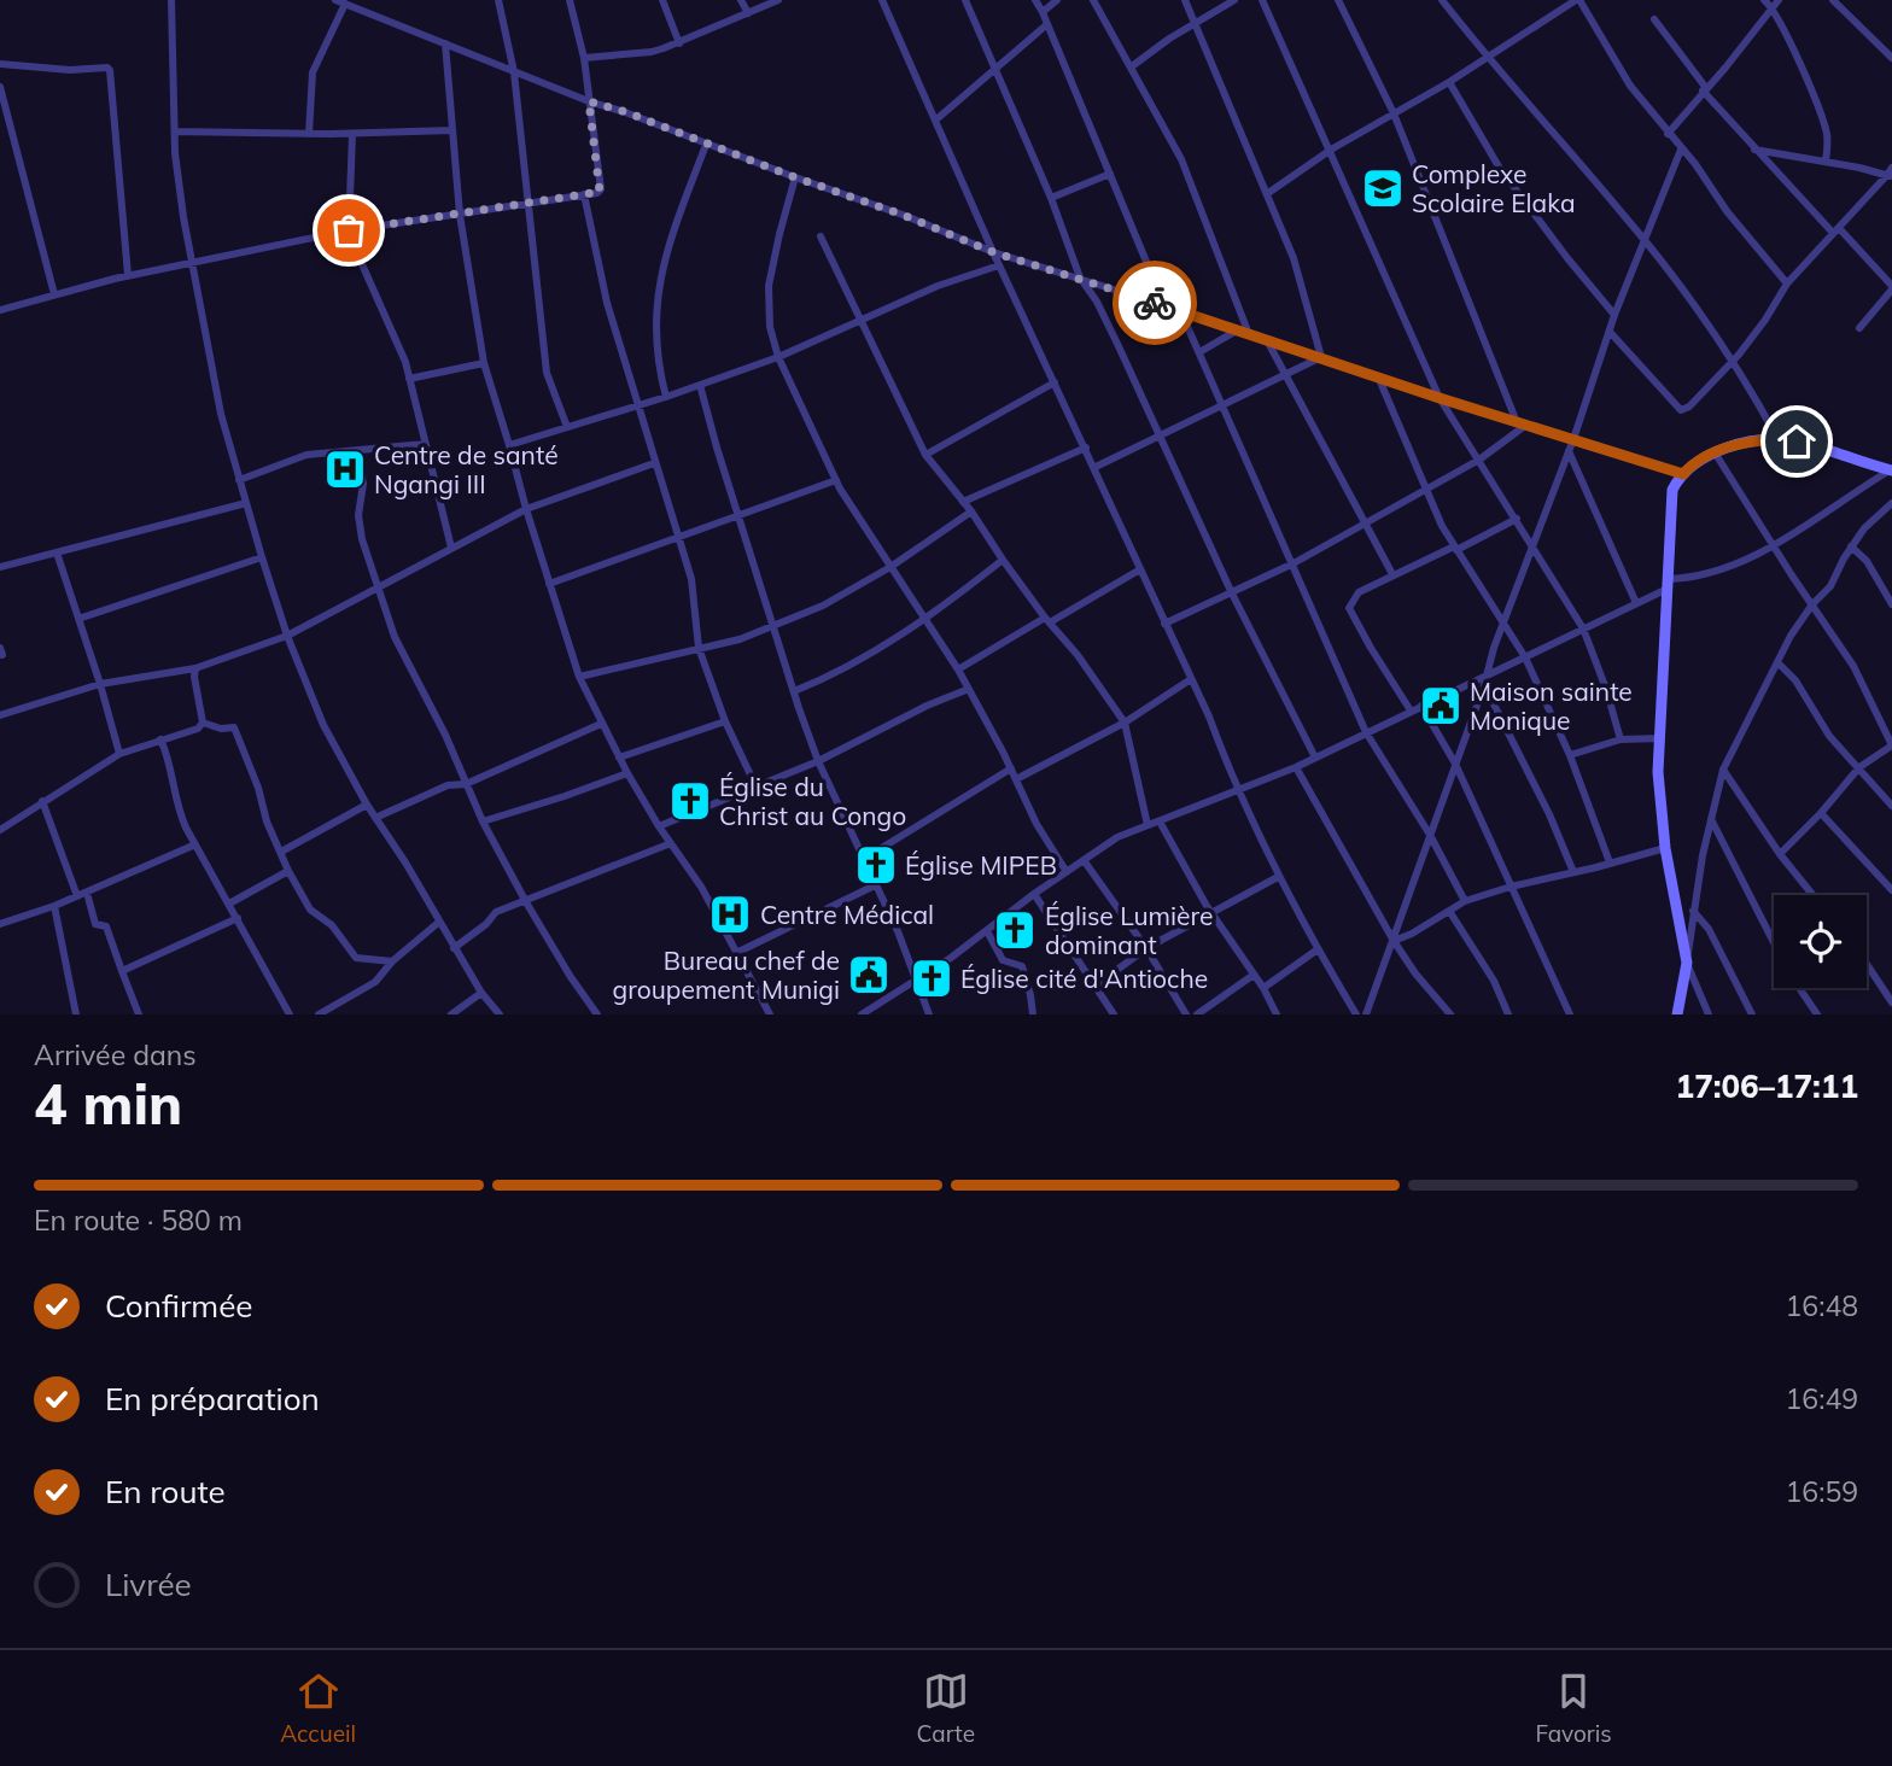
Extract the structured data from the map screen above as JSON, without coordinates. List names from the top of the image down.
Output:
{
  "places": {
    "school or university": ["Complexe Scolaire Elaka"],
    "hospital": ["Centre de santé Ngangi III", "Centre Médical"],
    "public building": ["Maison sainte Monique", "Bureau chef de groupement Munigi"],
    "church": [
      "Église du Christ au Congo",
      "Église MIPEB",
      "Église Lumière dominant",
      "Église cité d'Antioche"
    ]
  },
  "page": {
    "heading": ["4 min", "Arrivée dans", "17:06–17:11"],
    "bar": "En route · 580 m",
    "list": [
      ["Confirmée", "16:48"],
      ["En préparation", "16:49"],
      ["En route", "16:59"],
      "Livrée"
    ],
    "tabs": ["Accueil", "Carte", "Favoris"]
  }
}
